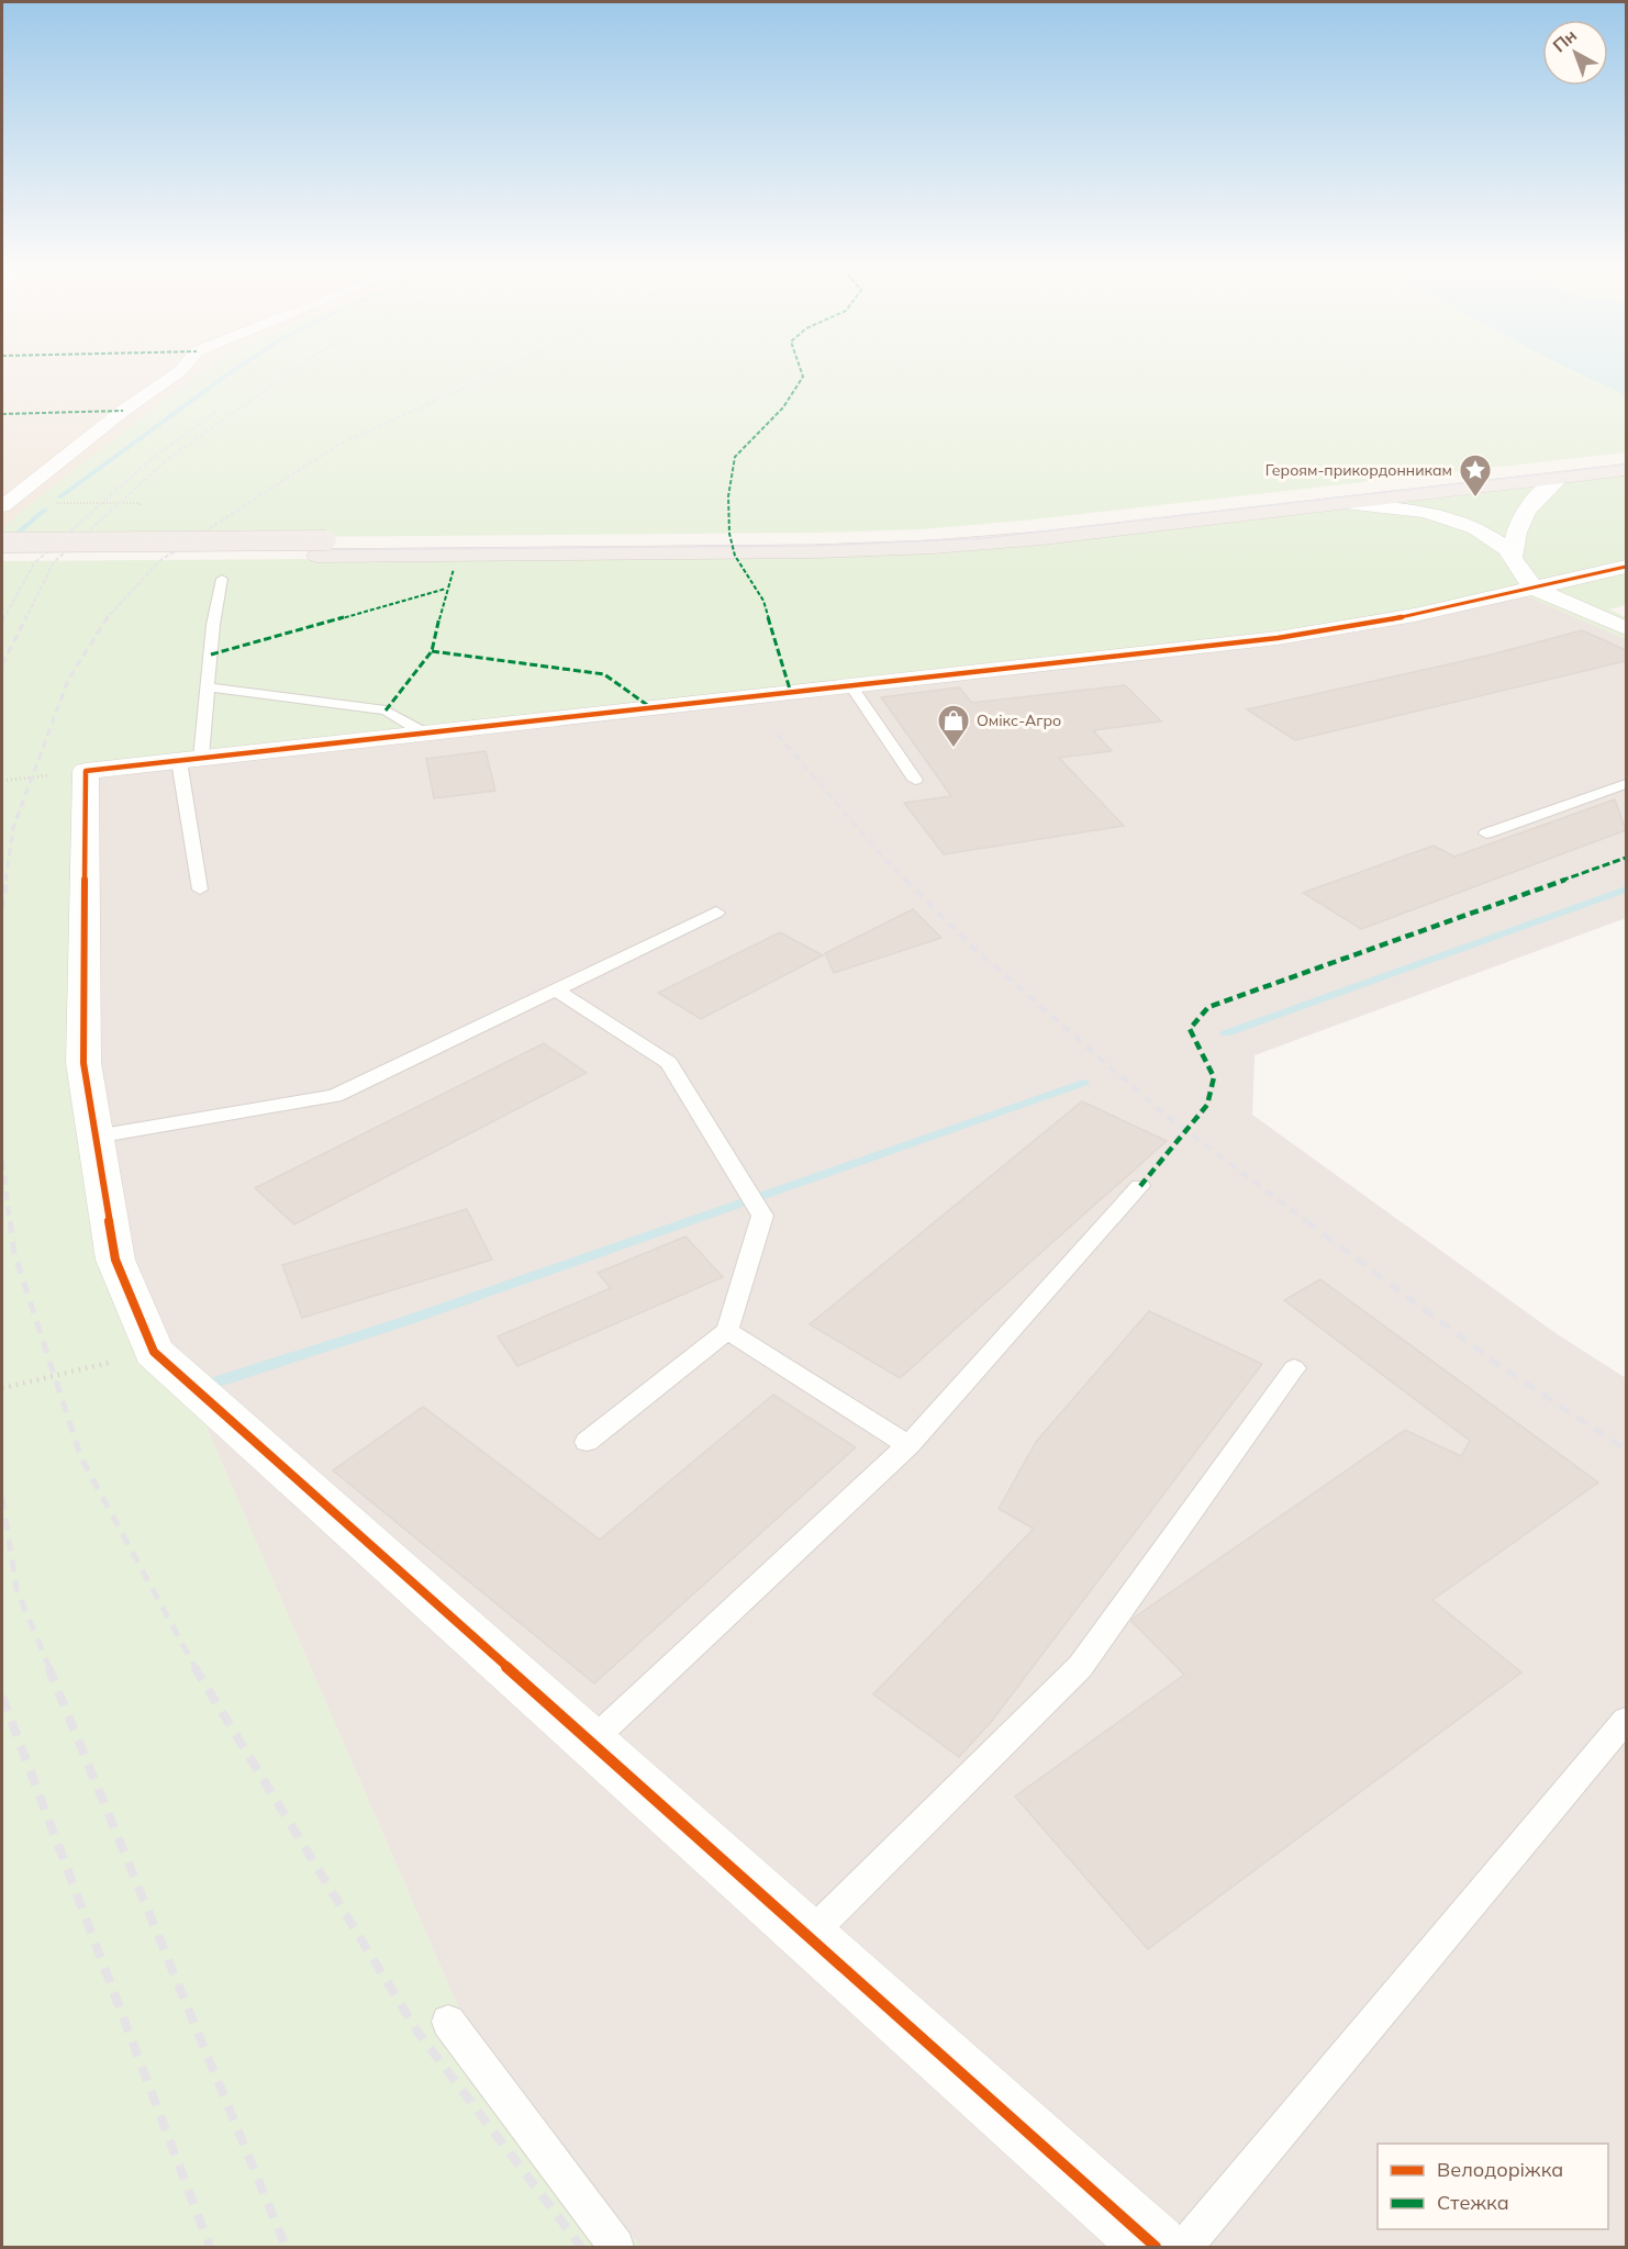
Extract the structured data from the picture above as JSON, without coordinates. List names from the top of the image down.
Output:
{
  "places": {
    "place": ["Героям-прикордонникам"],
    "shop": ["Омiкс-Агро"]
  },
  "legend": ["Велодоріжка", "Стежка"],
  "north": "top left"
}
